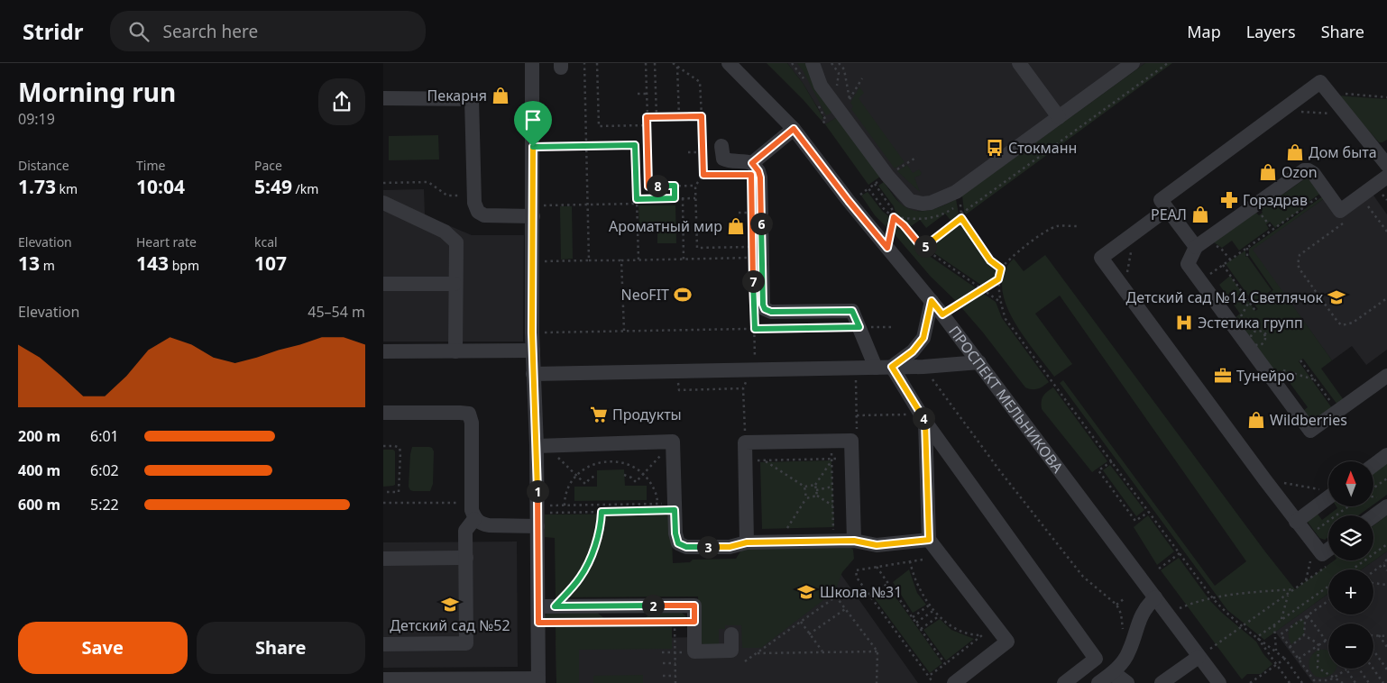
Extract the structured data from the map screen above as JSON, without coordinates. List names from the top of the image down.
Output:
{
  "streets": {
    "street": ["ПРОСПЕКТ МЕЛЬНИКОВА"]
  },
  "places": {
    "shop": [
      "Пекарня",
      "Дом быта",
      "Ozon",
      "РЕАЛ",
      "Ароматный мир",
      "Wildberries"
    ],
    "bus stop": ["Стокманн"],
    "pharmacy": ["Горздрав"],
    "sports": ["NeoFIT"],
    "school or university": ["Детский сад №14 Светлячок", "Школа №31", "Детский сад №52"],
    "hospital": ["Эстетика групп"],
    "office": ["Тунейро"],
    "supermarket": ["Продукты"]
  },
  "north": "top",
  "page": {
    "header": "Stridr",
    "search": "Search here",
    "nav": ["Map", "Layers", "Share"],
    "heading": ["Morning run", "09:19"],
    "stats": [
      ["Distance", "1.73 km"],
      ["Time", "10:04"],
      ["Pace", "5:49 /km"],
      ["Elevation", "13 m"],
      ["Heart rate", "143 bpm"],
      ["kcal", "107"]
    ],
    "pins": [
      "8",
      "6",
      "5",
      "7",
      "4",
      "1",
      "3",
      "2"
    ],
    "chart": ["Elevation", "45–54 m"],
    "list": [
      {
        "name": "200 m",
        "note": "6:01"
      },
      {
        "name": "400 m",
        "note": "6:02"
      },
      {
        "name": "600 m",
        "note": "5:22"
      }
    ],
    "map_buttons": ["+", "−"],
    "buttons": ["Save", "Share"]
  }
}
